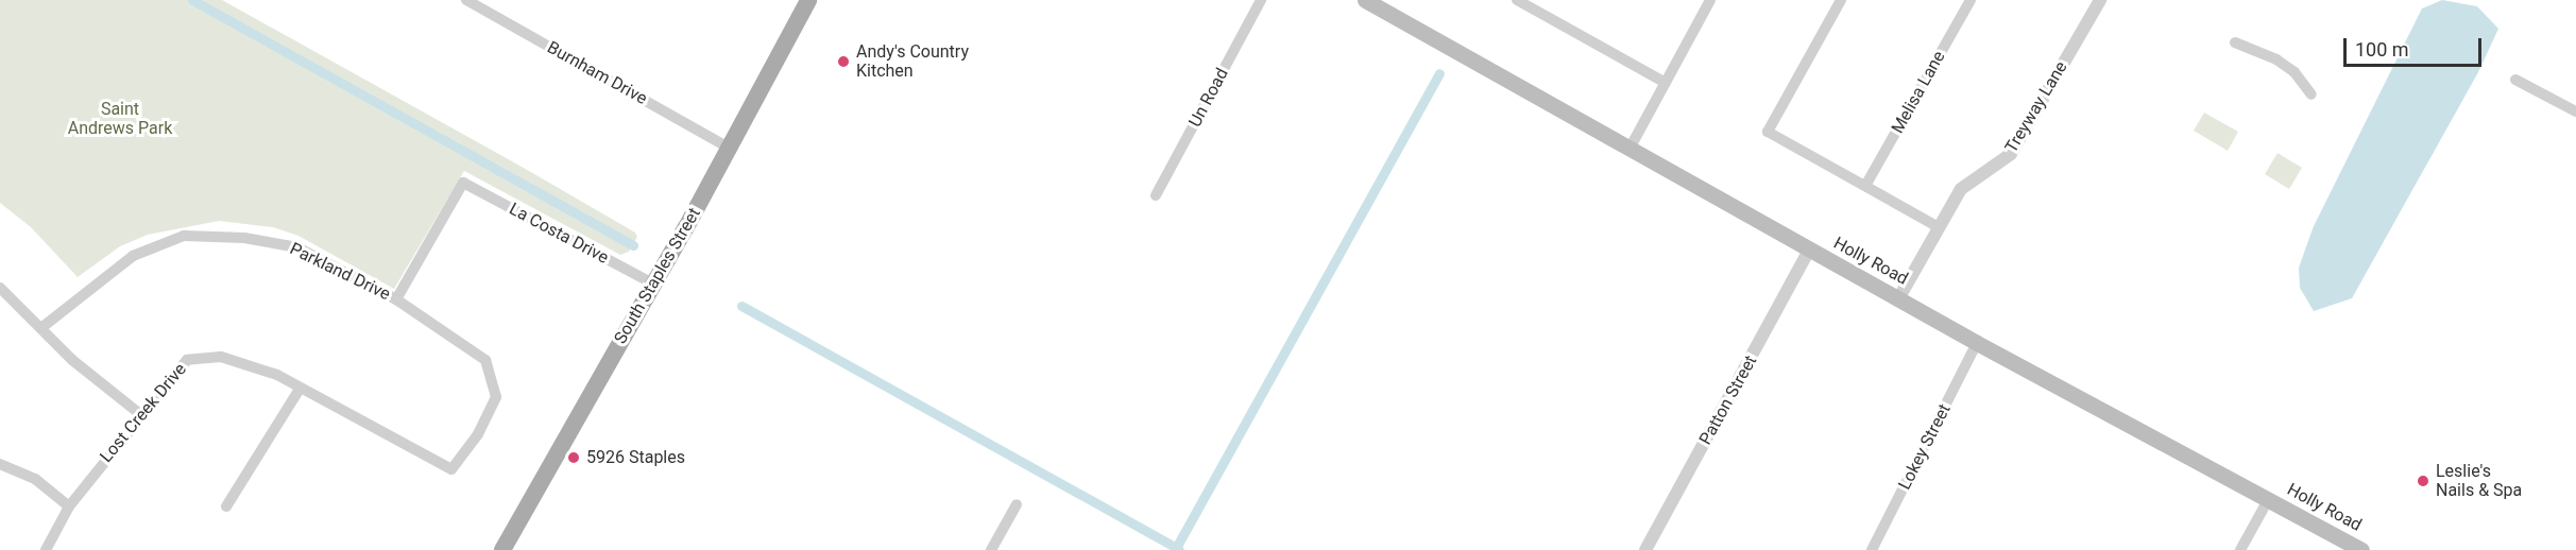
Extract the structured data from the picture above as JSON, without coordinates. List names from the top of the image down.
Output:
{
  "streets": {
    "main road": ["Holly Road", "South Staples Street"],
    "street": [
      "Burnham Drive",
      "Melisa Lane",
      "Un Road",
      "Treyway Lane",
      "La Costa Drive",
      "Parkland Drive",
      "Patton Street",
      "Lost Creek Drive",
      "Lokey Street"
    ]
  },
  "crossings": [
    ["Burnham Drive", "South Staples Street"],
    ["Treyway Lane", "Holly Road"],
    ["La Costa Drive", "Parkland Drive"],
    ["La Costa Drive", "South Staples Street"],
    ["Holly Road", "Patton Street"],
    ["Holly Road", "Lokey Street"],
    ["Parkland Drive", "Lost Creek Drive"]
  ],
  "parks": ["Saint Andrews Park"],
  "places": ["Andy's Country Kitchen", "5926 Staples", "Leslie's Nails & Spa"],
  "scale_bar": "100 m"
}
